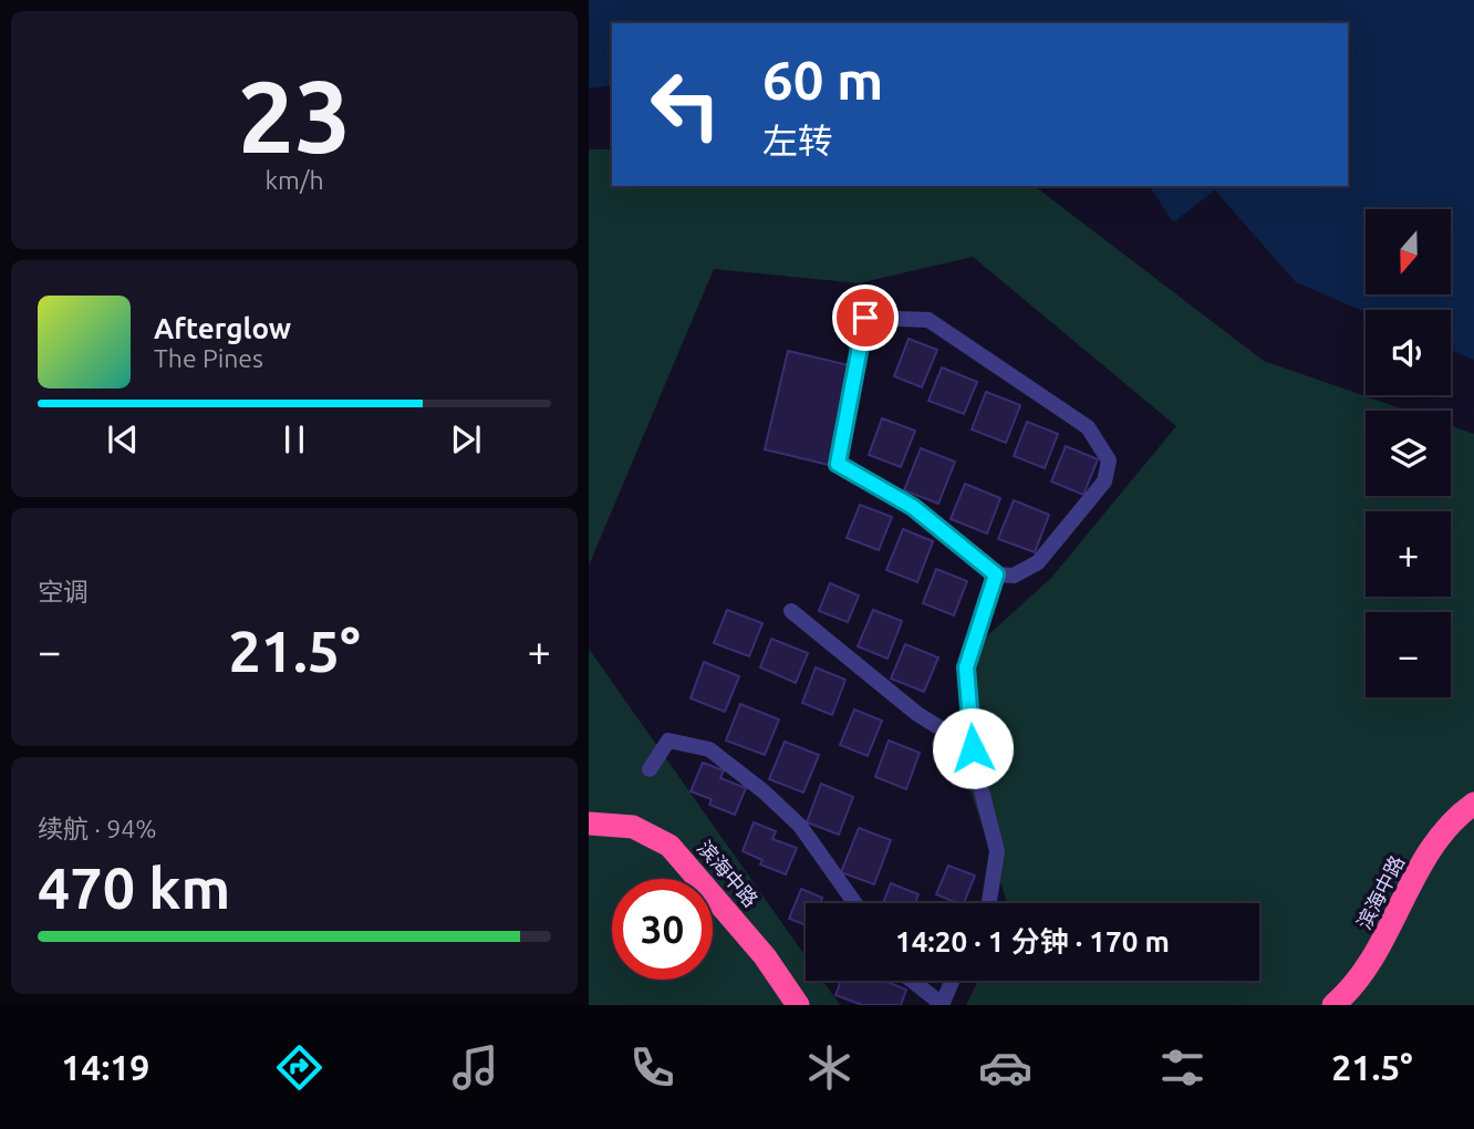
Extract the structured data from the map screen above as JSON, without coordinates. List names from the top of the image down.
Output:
{
  "streets": {
    "highway": ["滨海中路"]
  },
  "north": "bottom",
  "page": {
    "tile": [
      ["23", "km/h"],
      "空调",
      ["续航 · 94%", "470 km"]
    ],
    "turn": ["60 m", "左转"],
    "map_buttons": ["+", "−"],
    "song": ["Afterglow", "The Pines"],
    "heat": ["−", "21.5°", "+"],
    "limit": "30",
    "trip": "14:20 · 1 分钟 · 170 m",
    "tabs": ["14:19", "21.5°"]
  }
}
